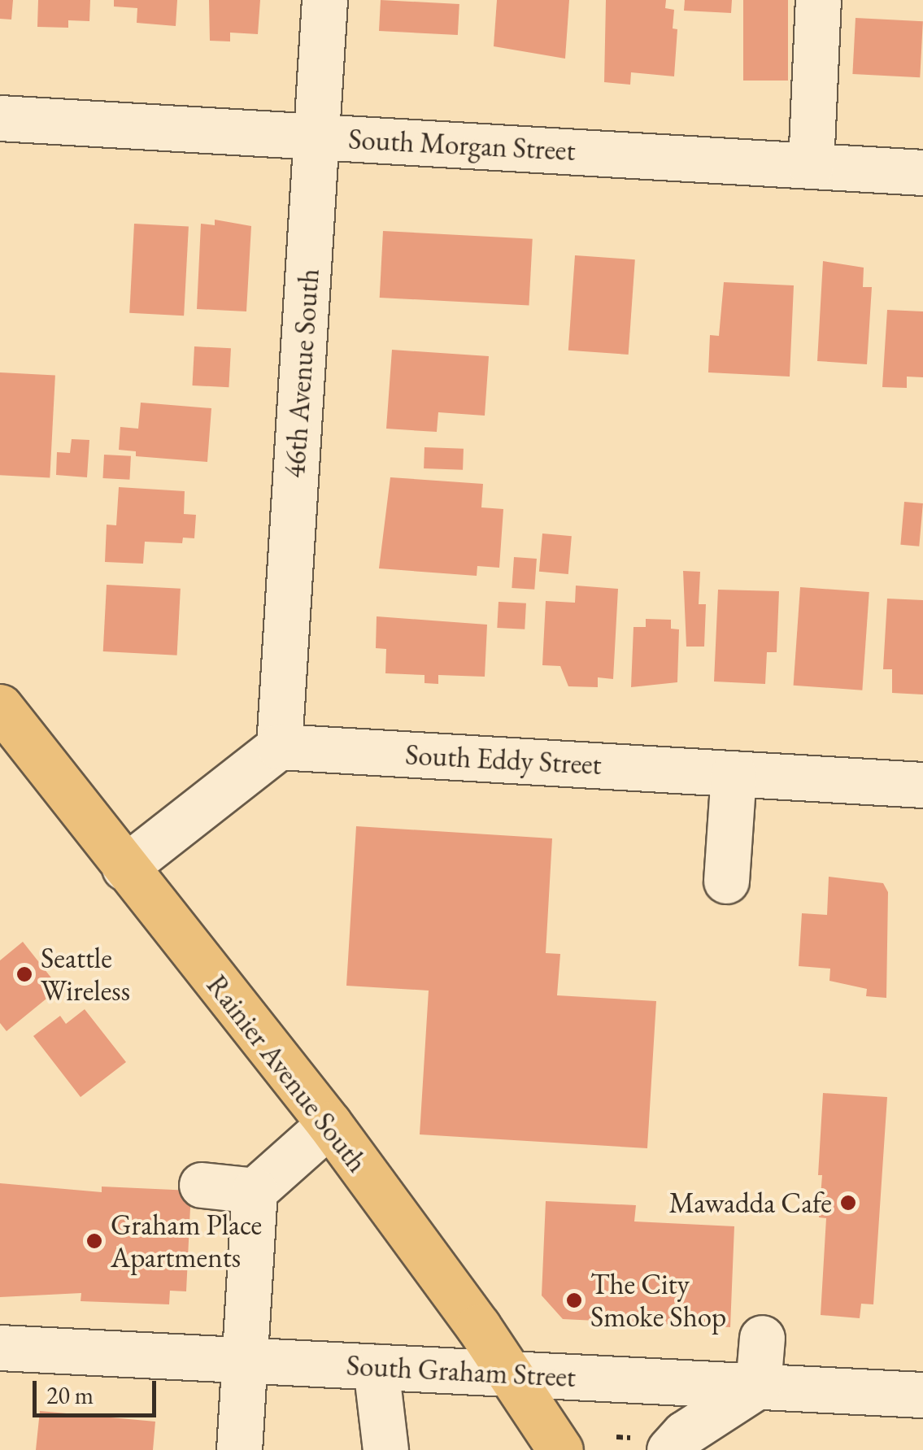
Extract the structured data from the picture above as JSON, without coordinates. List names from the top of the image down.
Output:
{
  "streets": {
    "main road": ["Rainier Avenue South"],
    "street": [
      "South Morgan Street",
      "46th Avenue South",
      "South Eddy Street",
      "South Graham Street"
    ]
  },
  "crossings": [
    ["South Morgan Street", "46th Avenue South"],
    ["46th Avenue South", "South Eddy Street"],
    ["Rainier Avenue South", "South Graham Street"]
  ],
  "places": [
    "Seattle Wireless",
    "Mawadda Cafe",
    "Graham Place Apartments",
    "The City Smoke Shop"
  ],
  "scale_bar": "20 m"
}
